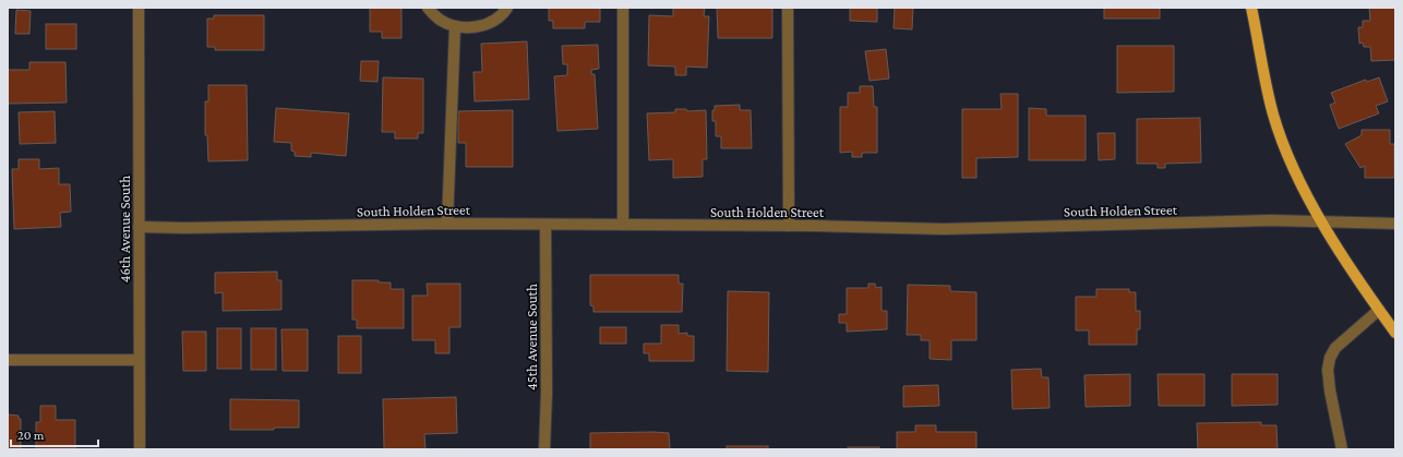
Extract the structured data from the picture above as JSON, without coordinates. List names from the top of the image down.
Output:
{
  "streets": {
    "street": ["South Holden Street", "46th Avenue South", "45th Avenue South"]
  },
  "crossings": [
    ["South Holden Street", "46th Avenue South"],
    ["South Holden Street", "45th Avenue South"]
  ],
  "scale_bar": "20 m"
}
